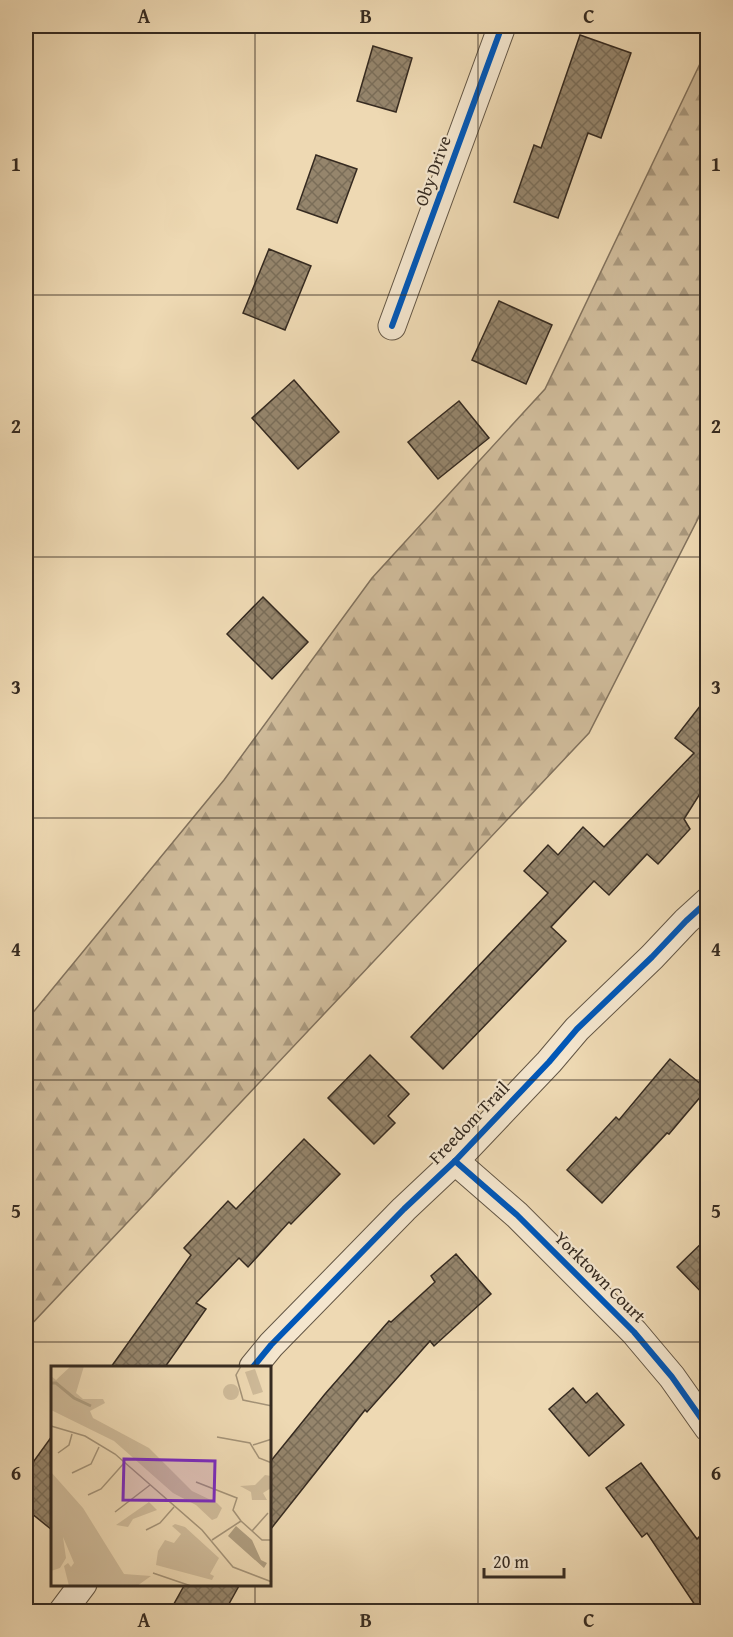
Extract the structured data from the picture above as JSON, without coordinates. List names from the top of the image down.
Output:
{
  "streets": {
    "street": ["Oby Drive", "Freedom Trail", "Yorktown Court"]
  },
  "crossings": [
    ["Freedom Trail", "Yorktown Court"]
  ],
  "scale_bar": "20 m",
  "grid": {
    "columns": ["A", "B", "C"],
    "rows": [
      "1",
      "2",
      "3",
      "4",
      "5",
      "6"
    ]
  }
}
